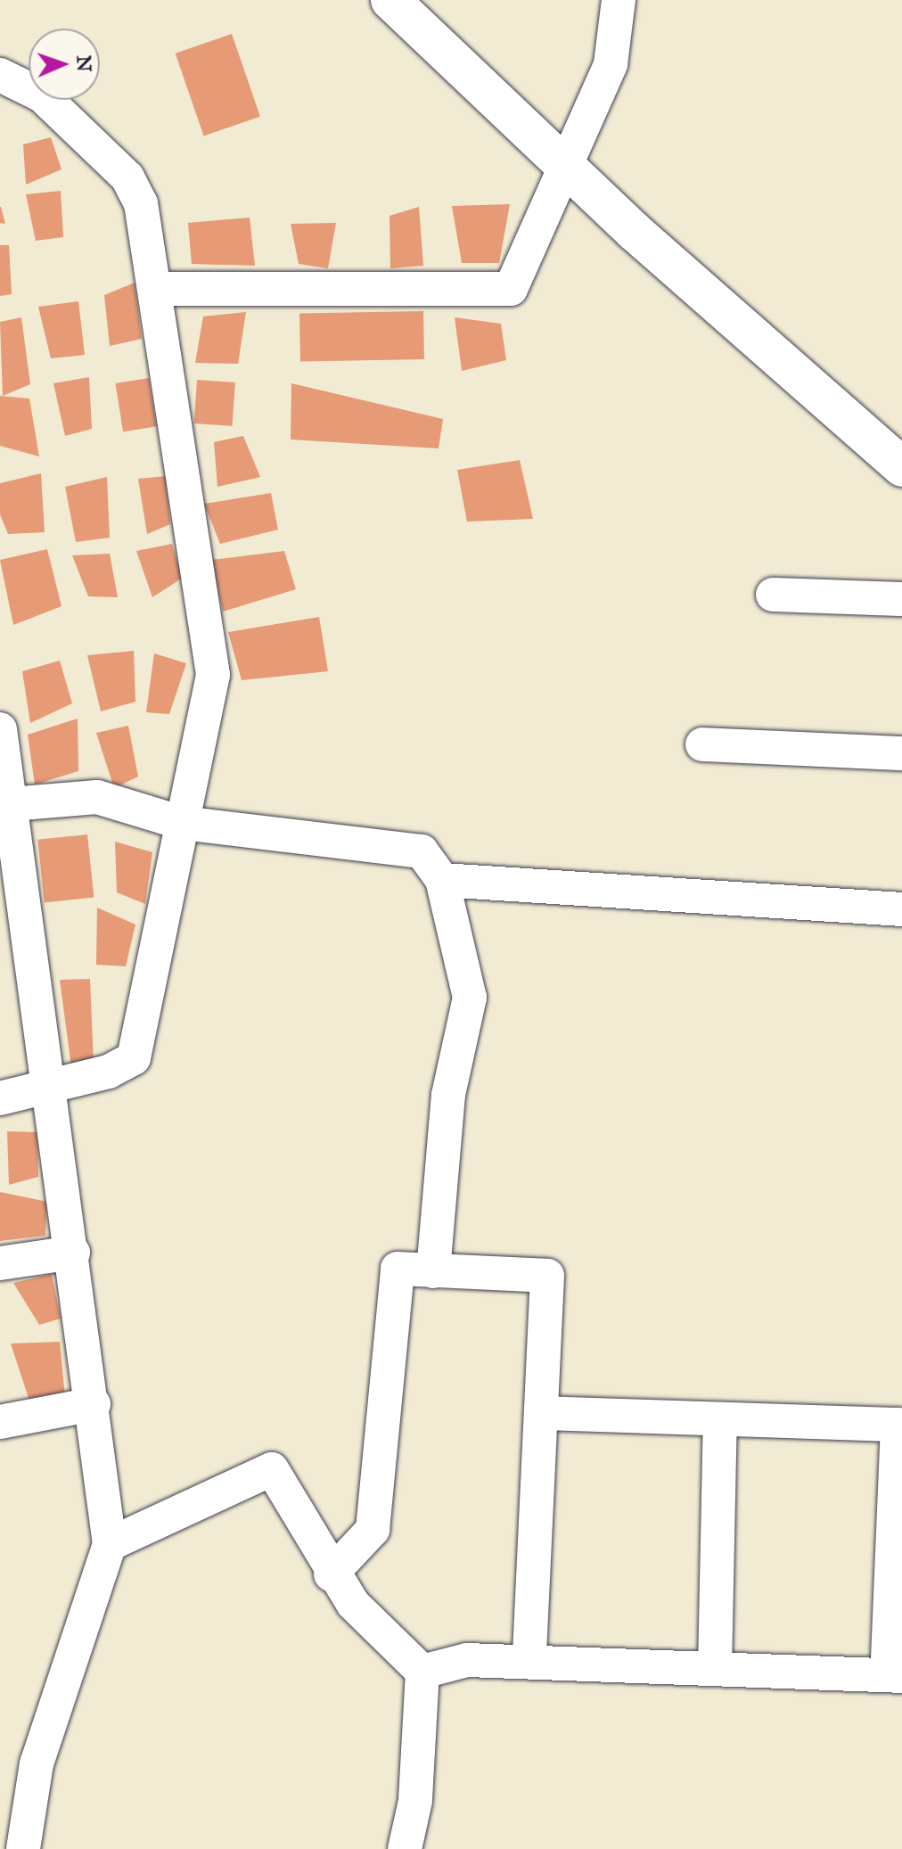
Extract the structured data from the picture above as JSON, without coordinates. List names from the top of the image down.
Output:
{
  "north": "right"
}
